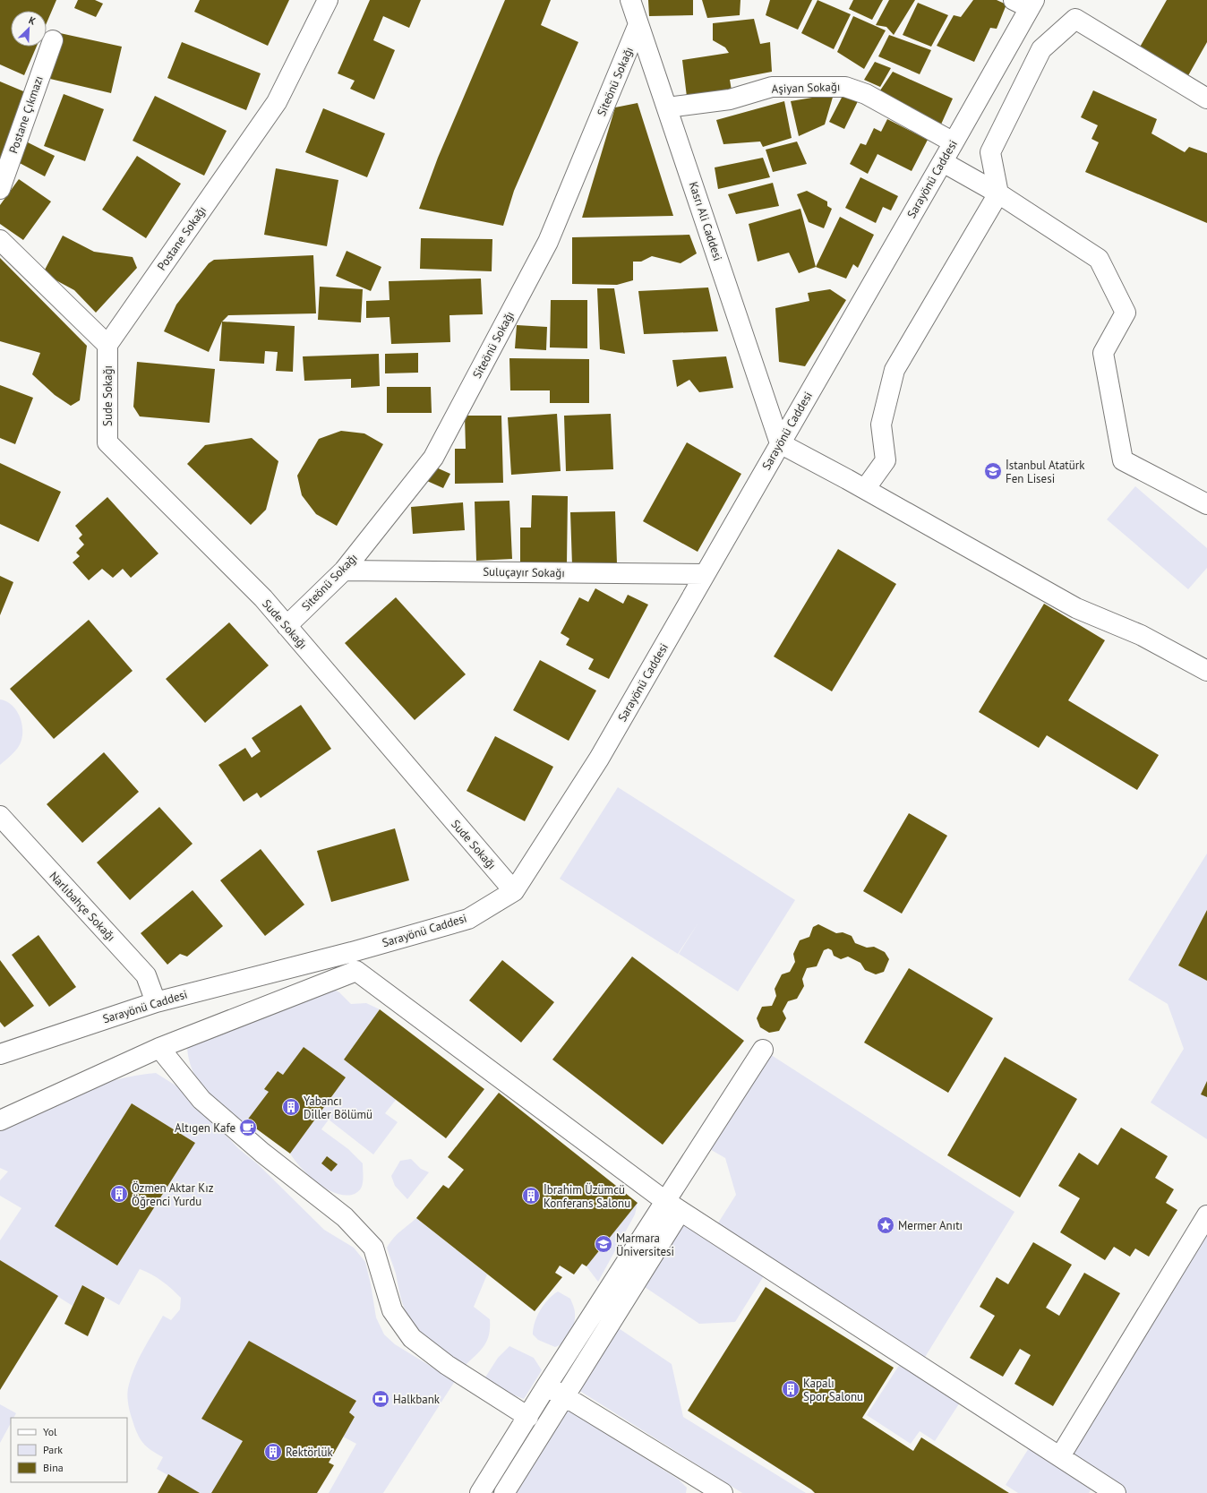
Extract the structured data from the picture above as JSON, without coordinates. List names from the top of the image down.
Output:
{
  "streets": {
    "street": [
      "Siteönü Sokağı",
      "Aşiyan Sokağı",
      "Postane Çıkmazı",
      "Sarayönü Caddesi",
      "Kasrı Ali Caddesi",
      "Postane Sokağı",
      "Sude Sokağı",
      "Suluçayır Sokağı",
      "Narlıbahçe Sokağı"
    ]
  },
  "crossings": [
    ["Siteönü Sokağı", "Kasrı Ali Caddesi"],
    ["Siteönü Sokağı", "Sude Sokağı"],
    ["Siteönü Sokağı", "Suluçayır Sokağı"],
    ["Aşiyan Sokağı", "Sarayönü Caddesi"],
    ["Aşiyan Sokağı", "Kasrı Ali Caddesi"],
    ["Sarayönü Caddesi", "Kasrı Ali Caddesi"],
    ["Sarayönü Caddesi", "Sude Sokağı"],
    ["Sarayönü Caddesi", "Suluçayır Sokağı"],
    ["Sarayönü Caddesi", "Narlıbahçe Sokağı"],
    ["Postane Sokağı", "Sude Sokağı"]
  ],
  "places": {
    "school or university": ["İstanbul Atatürk Fen Lisesi", "Marmara Üniversitesi"],
    "building": [
      "Yabancı Diller Bölümü",
      "Özmen Aktar Kız Öğrenci Yurdu",
      "İbrahim Üzümcü Konferans Salonu",
      "Kapalı Spor Salonu",
      "Rektörlük"
    ],
    "cafe": ["Altıgen Kafe"],
    "place": ["Mermer Anıtı"],
    "bank": ["Halkbank"]
  },
  "legend": ["Yol", "Park", "Bina"],
  "north": "top right"
}
